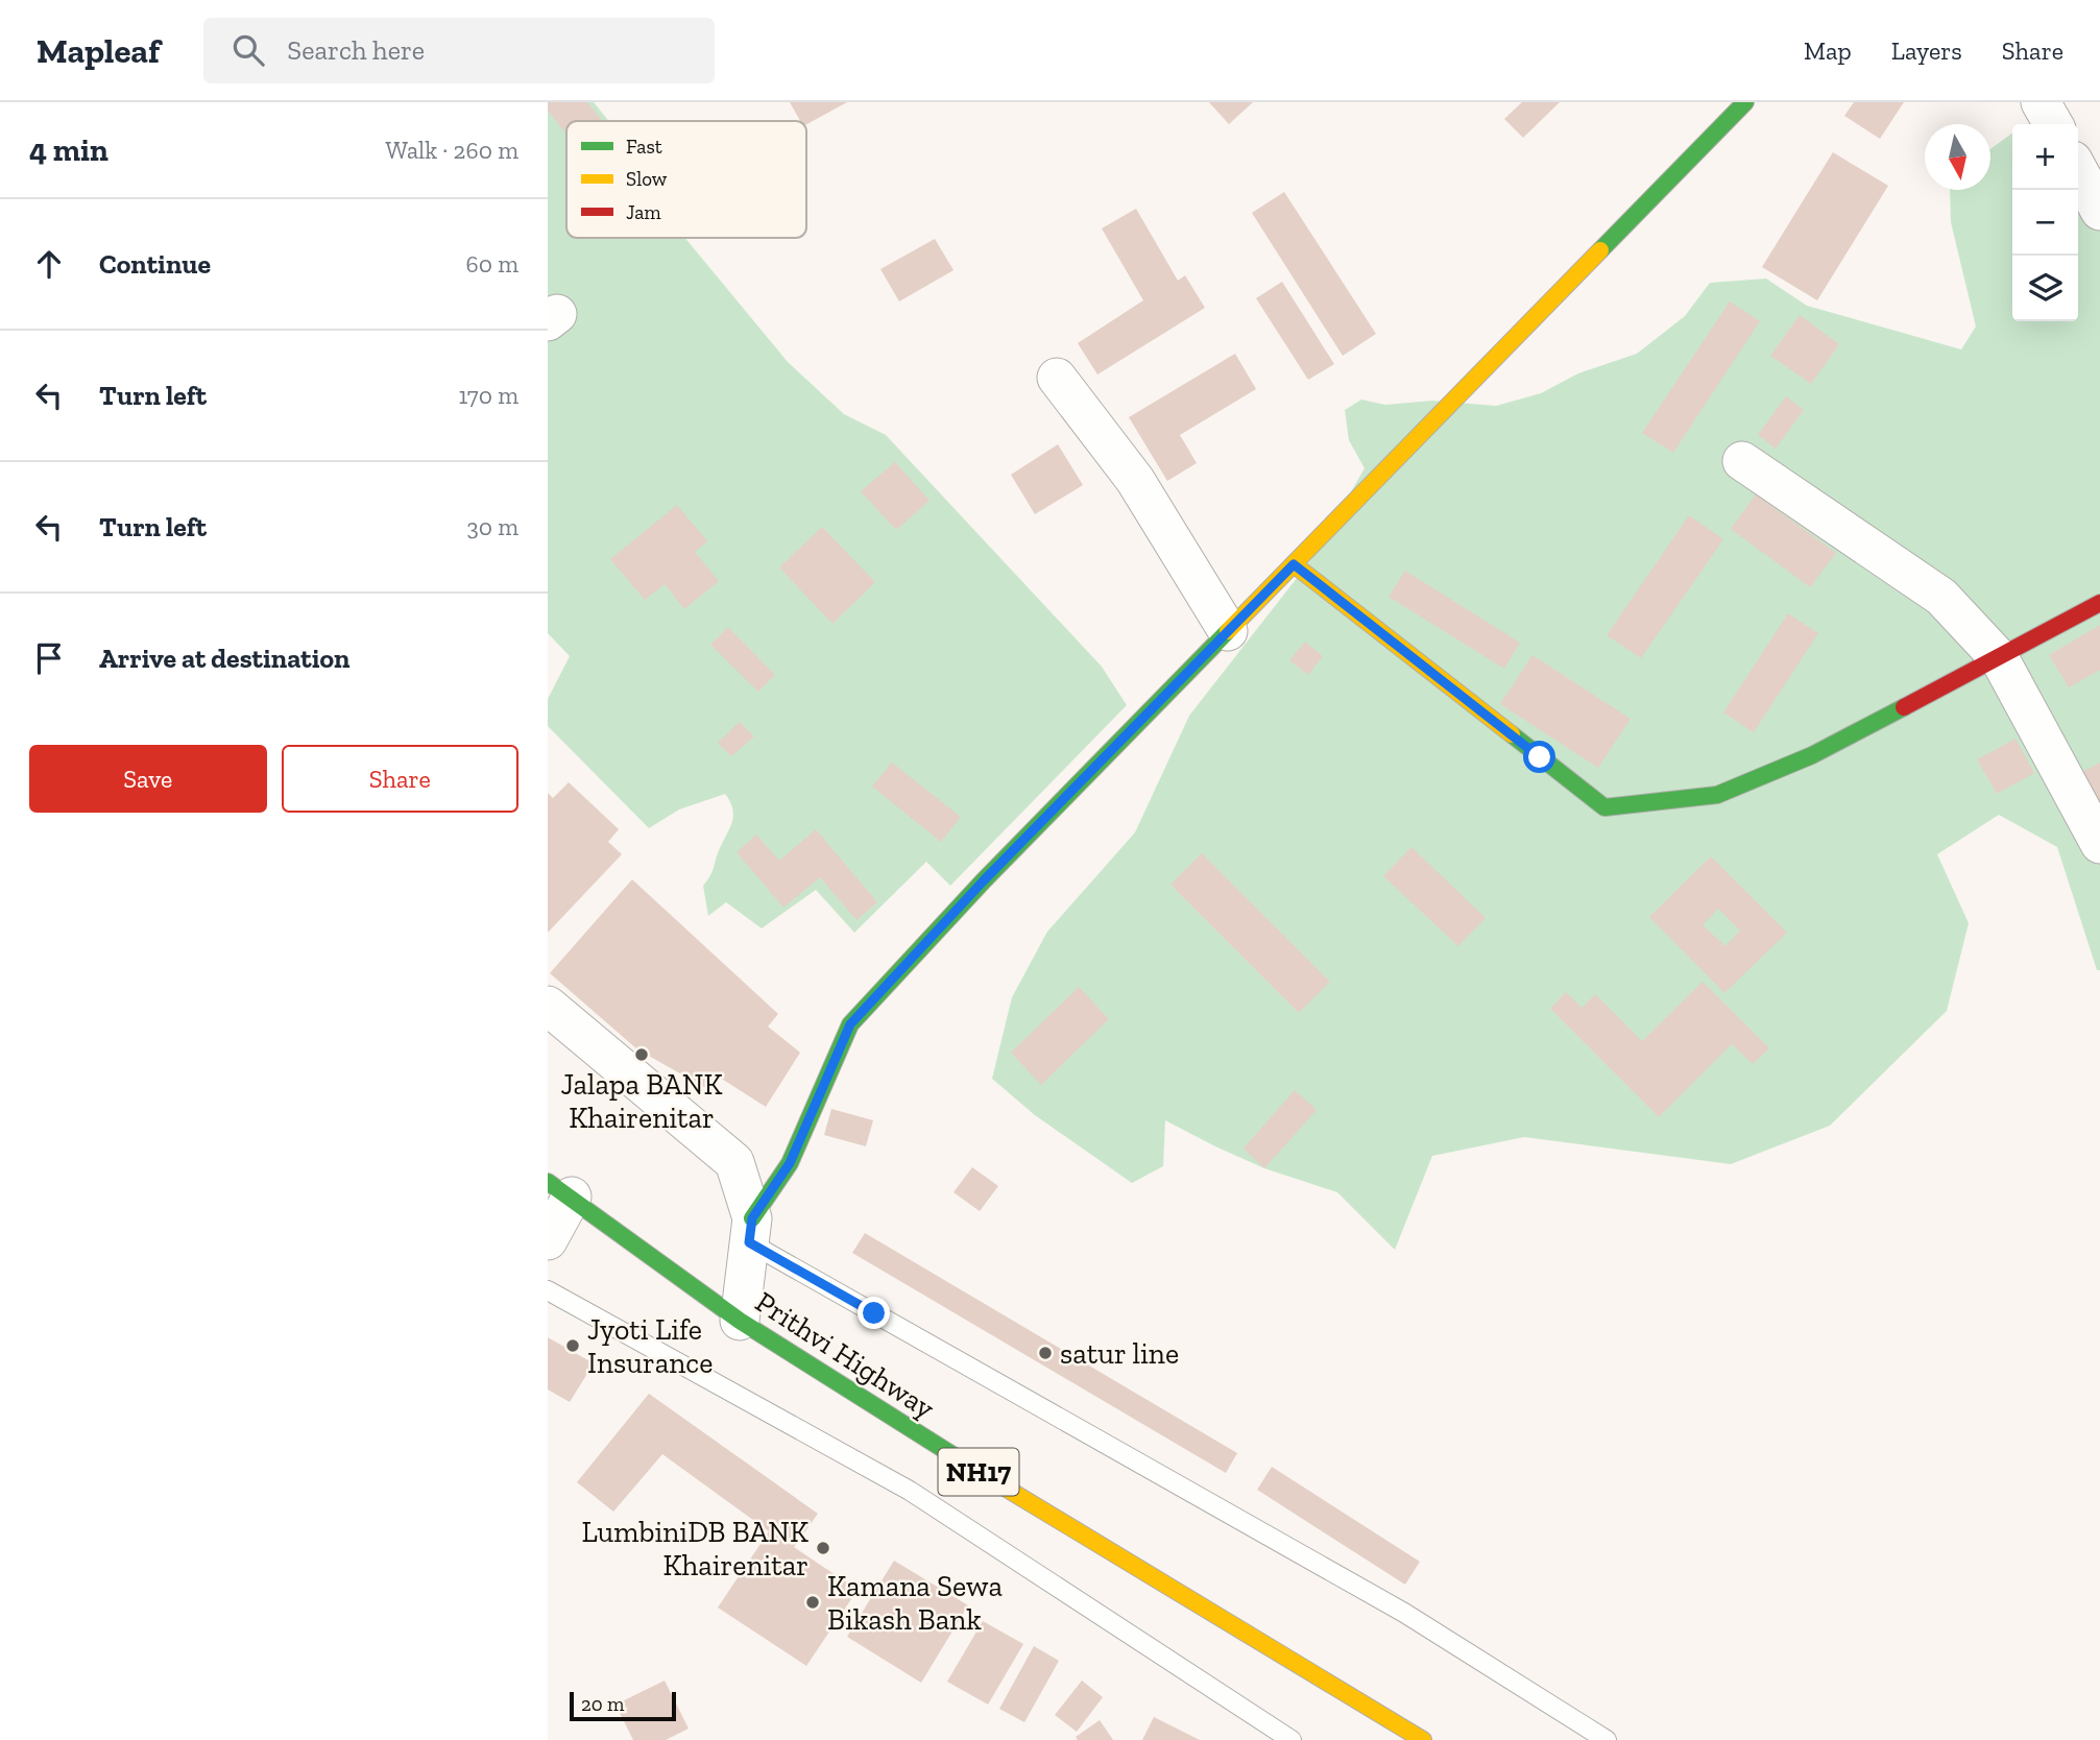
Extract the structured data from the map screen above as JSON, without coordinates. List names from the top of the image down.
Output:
{
  "streets": {
    "main road": ["Prithvi Highway", "NH17"]
  },
  "places": [
    "Jalapa BANK Khairenitar",
    "Jyoti Life Insurance",
    "satur line",
    "LumbiniDB BANK Khairenitar",
    "Kamana Sewa Bikash Bank"
  ],
  "legend": ["Fast", "Slow", "Jam"],
  "scale_bar": "20 m",
  "north": "bottom",
  "page": {
    "header": "Mapleaf",
    "search": "Search here",
    "nav": ["Map", "Layers", "Share"],
    "heading": ["4 min", "Walk · 260 m"],
    "map_buttons": ["+", "−"],
    "list": [
      ["Continue", "60 m"],
      ["Turn left", "170 m"],
      ["Turn left", "30 m"],
      "Arrive at destination"
    ],
    "buttons": ["Save", "Share"],
    "scale": "20 m"
  }
}
